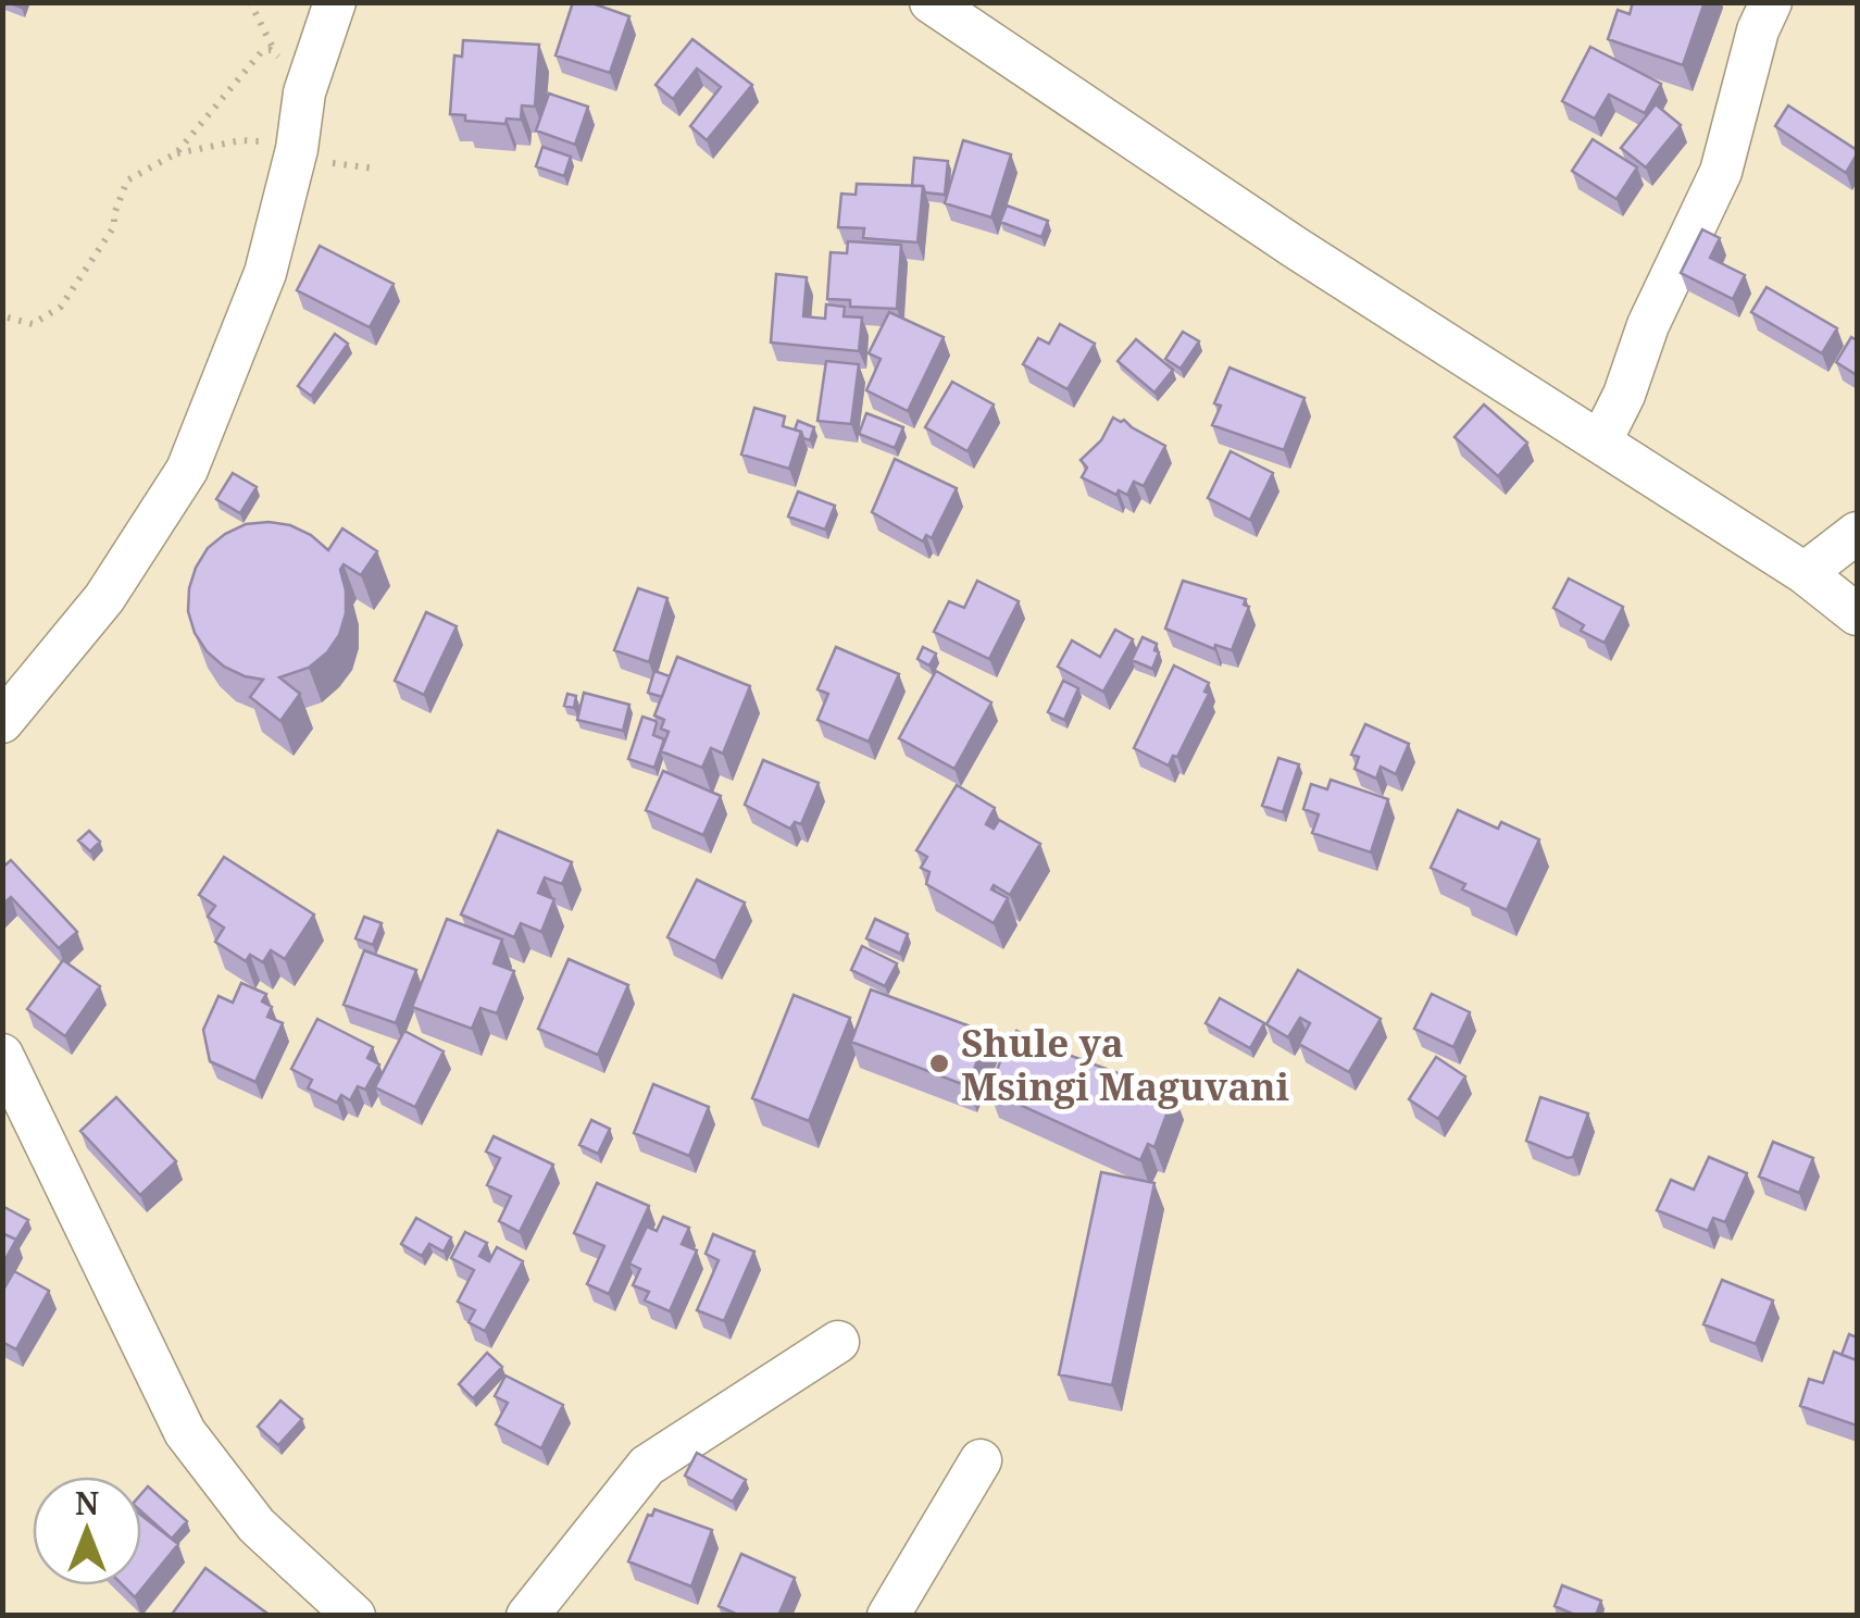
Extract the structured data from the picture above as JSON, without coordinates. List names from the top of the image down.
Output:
{
  "places": ["Shule ya Msingi Maguvani"],
  "north": "top"
}
